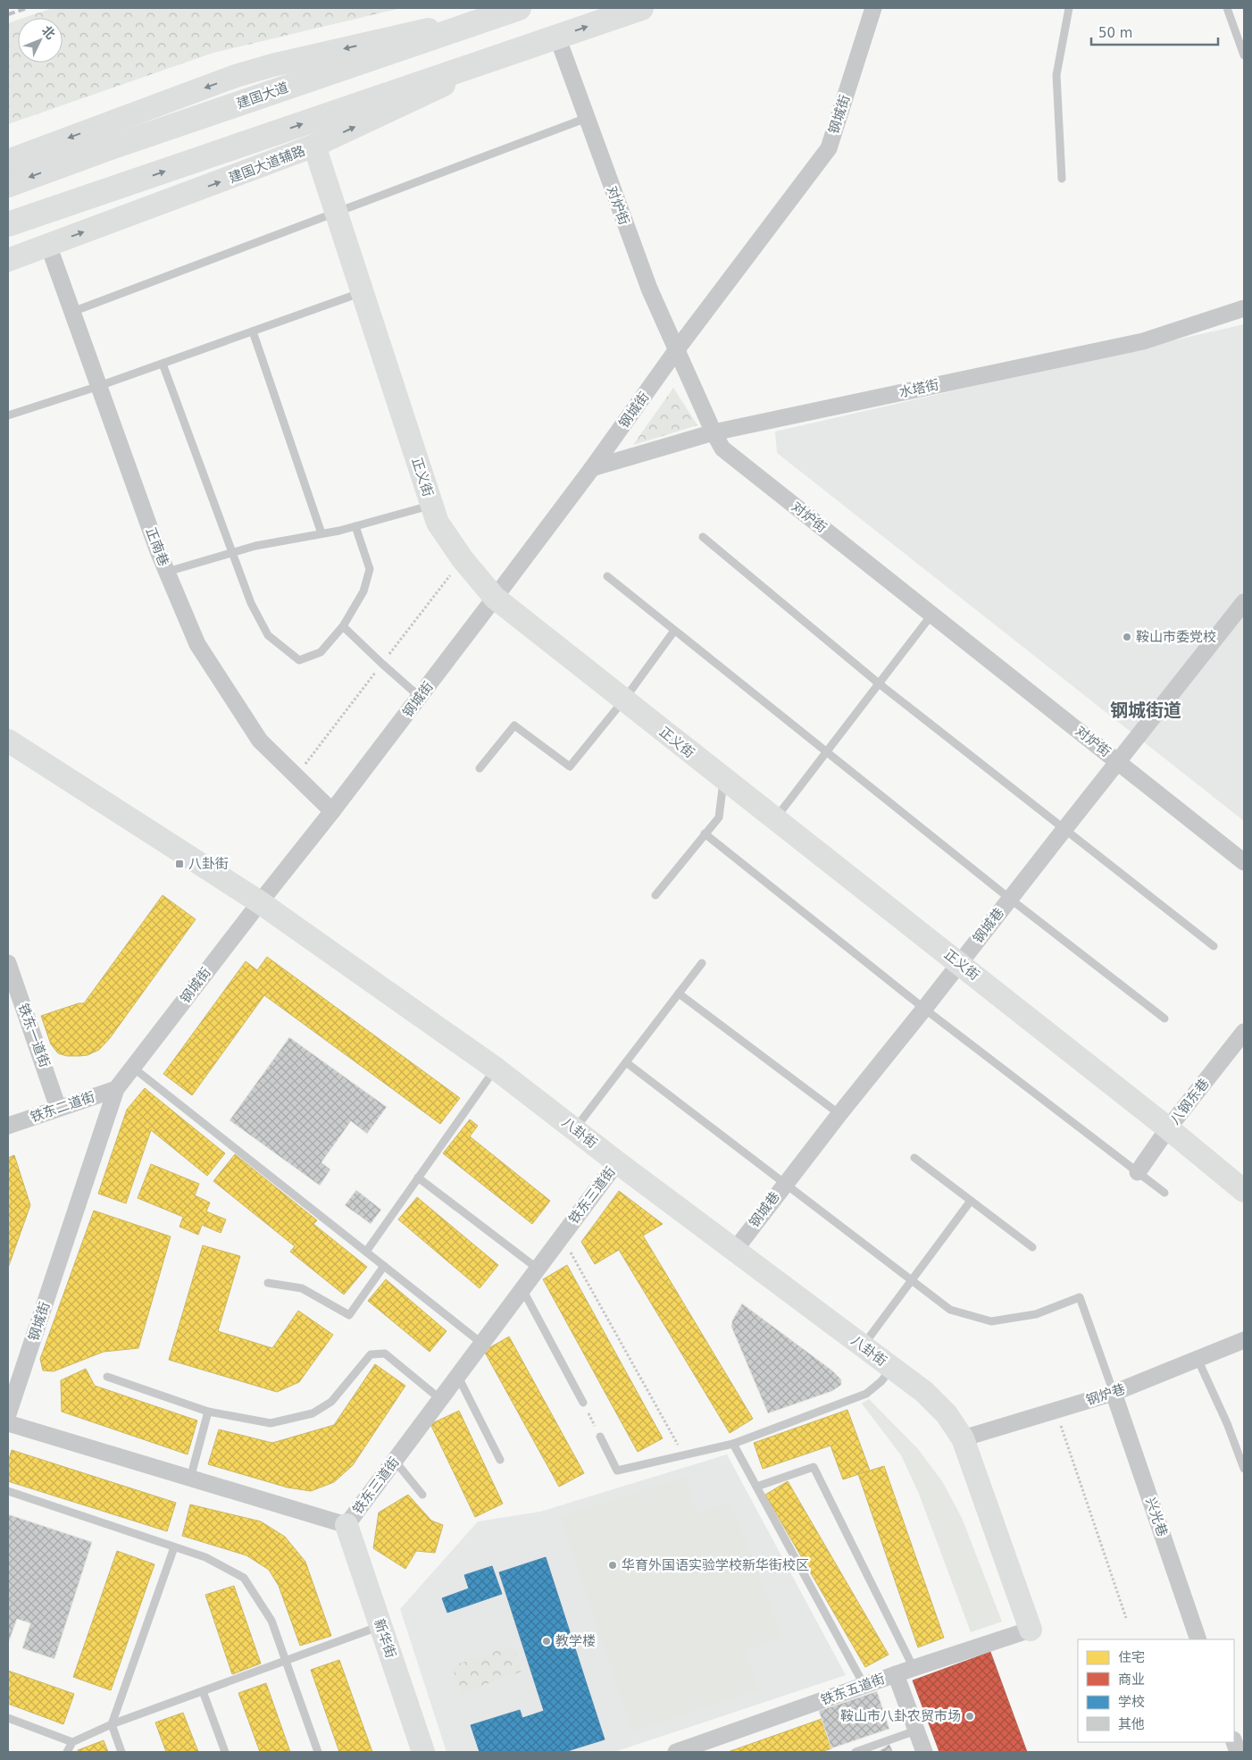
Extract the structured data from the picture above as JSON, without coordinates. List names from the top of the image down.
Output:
{
  "streets": {
    "highway": ["建国大道"],
    "street": [
      "钢城街",
      "建国大道辅路",
      "对炉街",
      "水塔街",
      "正义街",
      "正南巷",
      "钢城巷",
      "铁东一道街",
      "八钢东巷",
      "铁东二道街",
      "八卦街",
      "铁东三道街",
      "钢炉巷",
      "兴光巷",
      "新华街",
      "铁东五道街"
    ]
  },
  "crossings": [
    ["钢城街", "对炉街"],
    ["钢城街", "水塔街"],
    ["钢城街", "正义街"],
    ["钢城街", "正南巷"],
    ["钢城街", "铁东二道街"],
    ["钢城街", "八卦街"],
    ["建国大道辅路", "正义街"],
    ["建国大道辅路", "正南巷"],
    ["对炉街", "水塔街"],
    ["对炉街", "钢城巷"],
    ["正义街", "钢城巷"],
    ["正义街", "八钢东巷"],
    ["钢城巷", "八卦街"],
    ["铁东一道街", "铁东二道街"],
    ["八卦街", "铁东三道街"],
    ["八卦街", "钢炉巷"],
    ["八卦街", "铁东五道街"],
    ["铁东三道街", "新华街"],
    ["钢炉巷", "兴光巷"]
  ],
  "districts": ["钢城街道"],
  "places": {
    "other": [
      "鞍山市委党校",
      "华育外国语实验学校新华街校区",
      "教学楼",
      "鞍山市八卦农贸市场"
    ],
    "transit": ["八卦街"]
  },
  "legend": [
    "住宅",
    "商业",
    "学校",
    "其他"
  ],
  "scale_bar": "50 m",
  "north": "top right"
}
